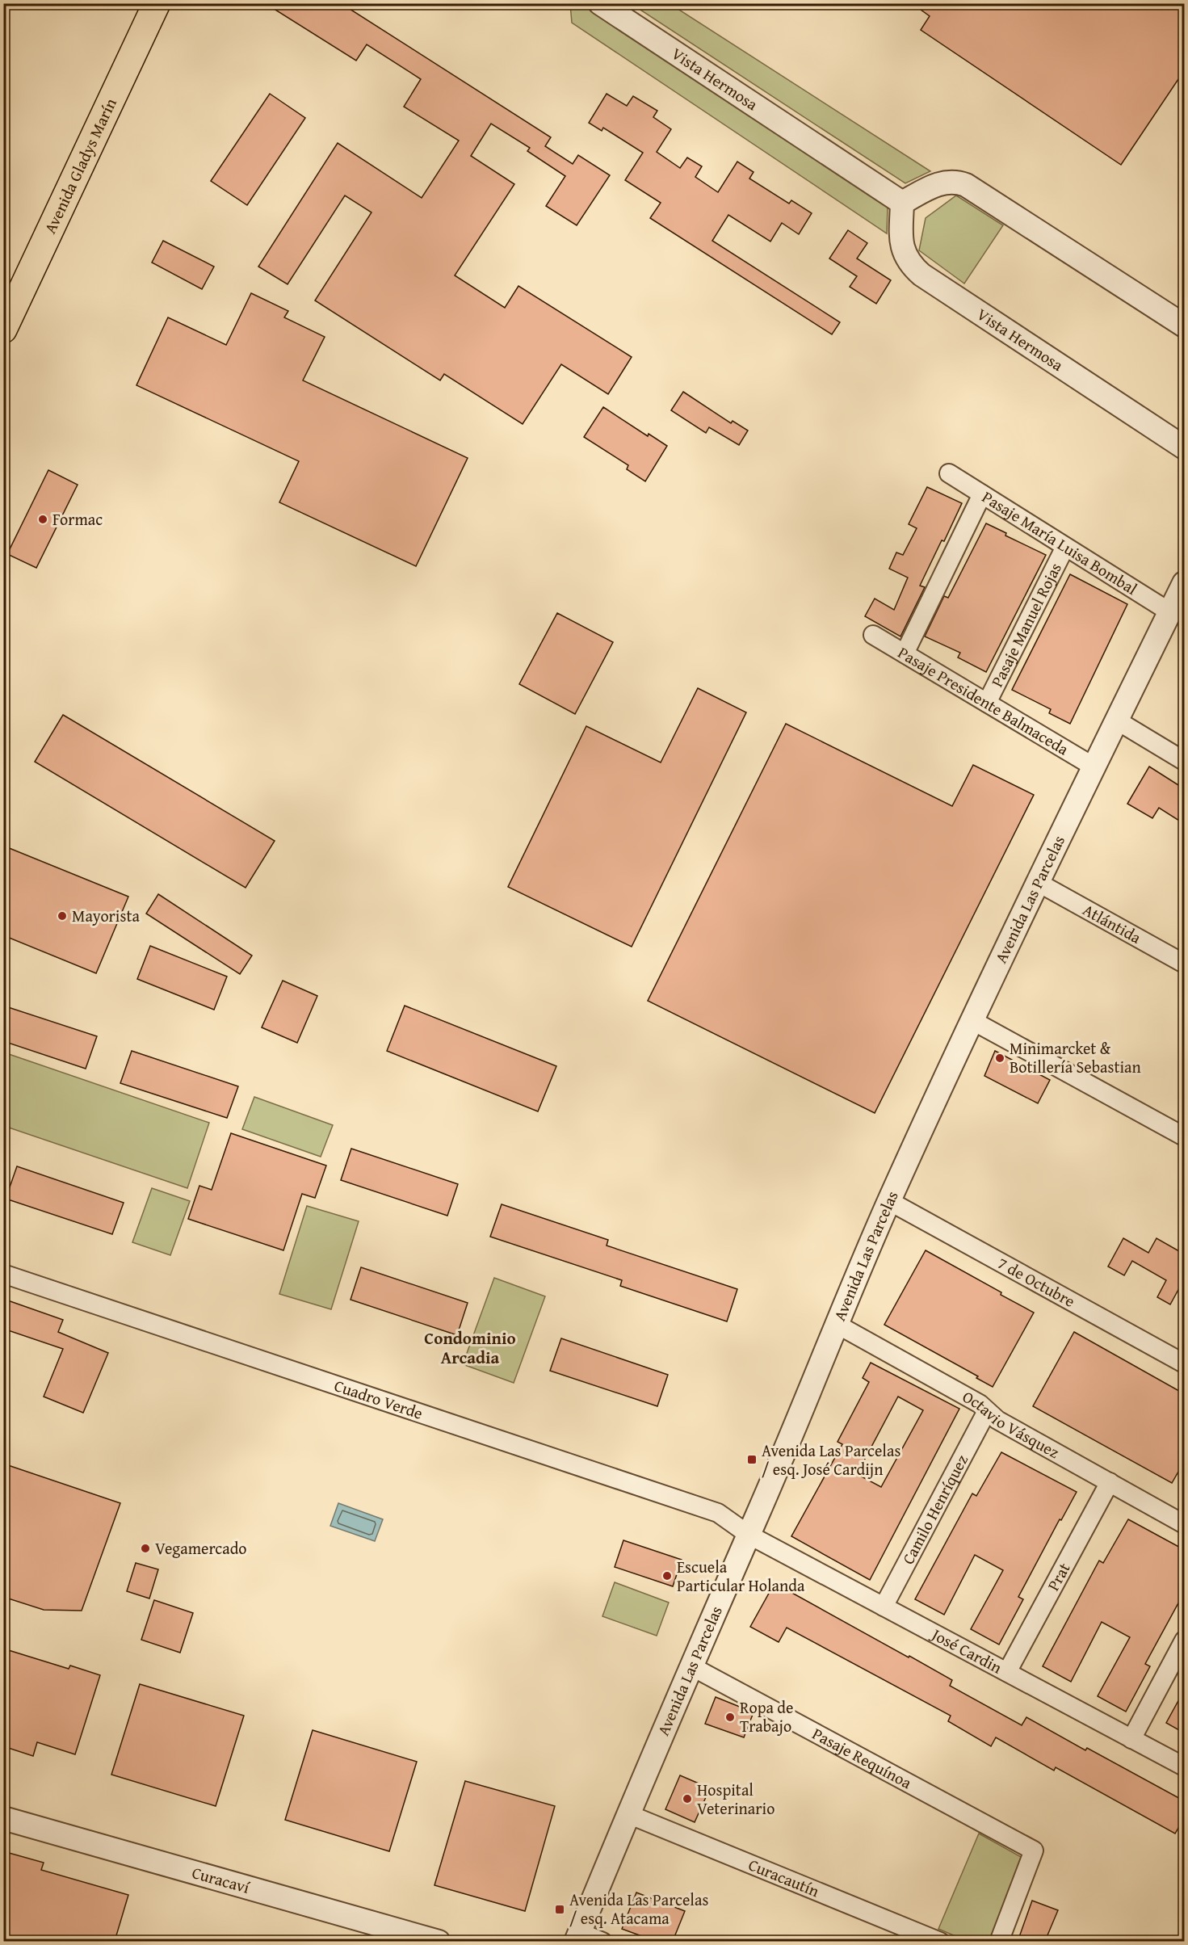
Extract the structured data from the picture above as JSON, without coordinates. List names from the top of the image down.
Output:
{
  "streets": {
    "main road": ["Avenida Gladys Marín"],
    "street": [
      "Vista Hermosa",
      "Pasaje María Luisa Bombal",
      "Pasaje Manuel Rojas",
      "Pasaje Presidente Balmaceda",
      "Avenida Las Parcelas",
      "Atlántida",
      "7 de Octubre",
      "Cuadro Verde",
      "Octavio Vásquez",
      "Camilo Henríquez",
      "Prat",
      "José Cardin",
      "Pasaje Requínoa",
      "Curacautín",
      "Curacaví"
    ]
  },
  "crossings": [
    ["Pasaje María Luisa Bombal", "Pasaje Manuel Rojas"],
    ["Pasaje María Luisa Bombal", "Avenida Las Parcelas"],
    ["Pasaje Manuel Rojas", "Pasaje Presidente Balmaceda"],
    ["Pasaje Presidente Balmaceda", "Avenida Las Parcelas"],
    ["Avenida Las Parcelas", "Atlántida"],
    ["Avenida Las Parcelas", "7 de Octubre"],
    ["Avenida Las Parcelas", "Cuadro Verde"],
    ["Avenida Las Parcelas", "Octavio Vásquez"],
    ["Avenida Las Parcelas", "José Cardin"],
    ["Avenida Las Parcelas", "Pasaje Requínoa"],
    ["Avenida Las Parcelas", "Curacautín"],
    ["Cuadro Verde", "José Cardin"],
    ["Octavio Vásquez", "Camilo Henríquez"],
    ["Octavio Vásquez", "Prat"],
    ["Camilo Henríquez", "José Cardin"],
    ["Prat", "José Cardin"]
  ],
  "districts": ["Condominio Arcadia"],
  "places": {
    "other": [
      "Formac",
      "Mayorista",
      "Minimarcket & Botillería Sebastian",
      "Vegamercado",
      "Escuela Particular Holanda",
      "Ropa de Trabajo",
      "Hospital Veterinario"
    ],
    "transit": ["Avenida Las Parcelas / esq. José Cardijn", "Avenida Las Parcelas / esq. Atacama"]
  }
}
